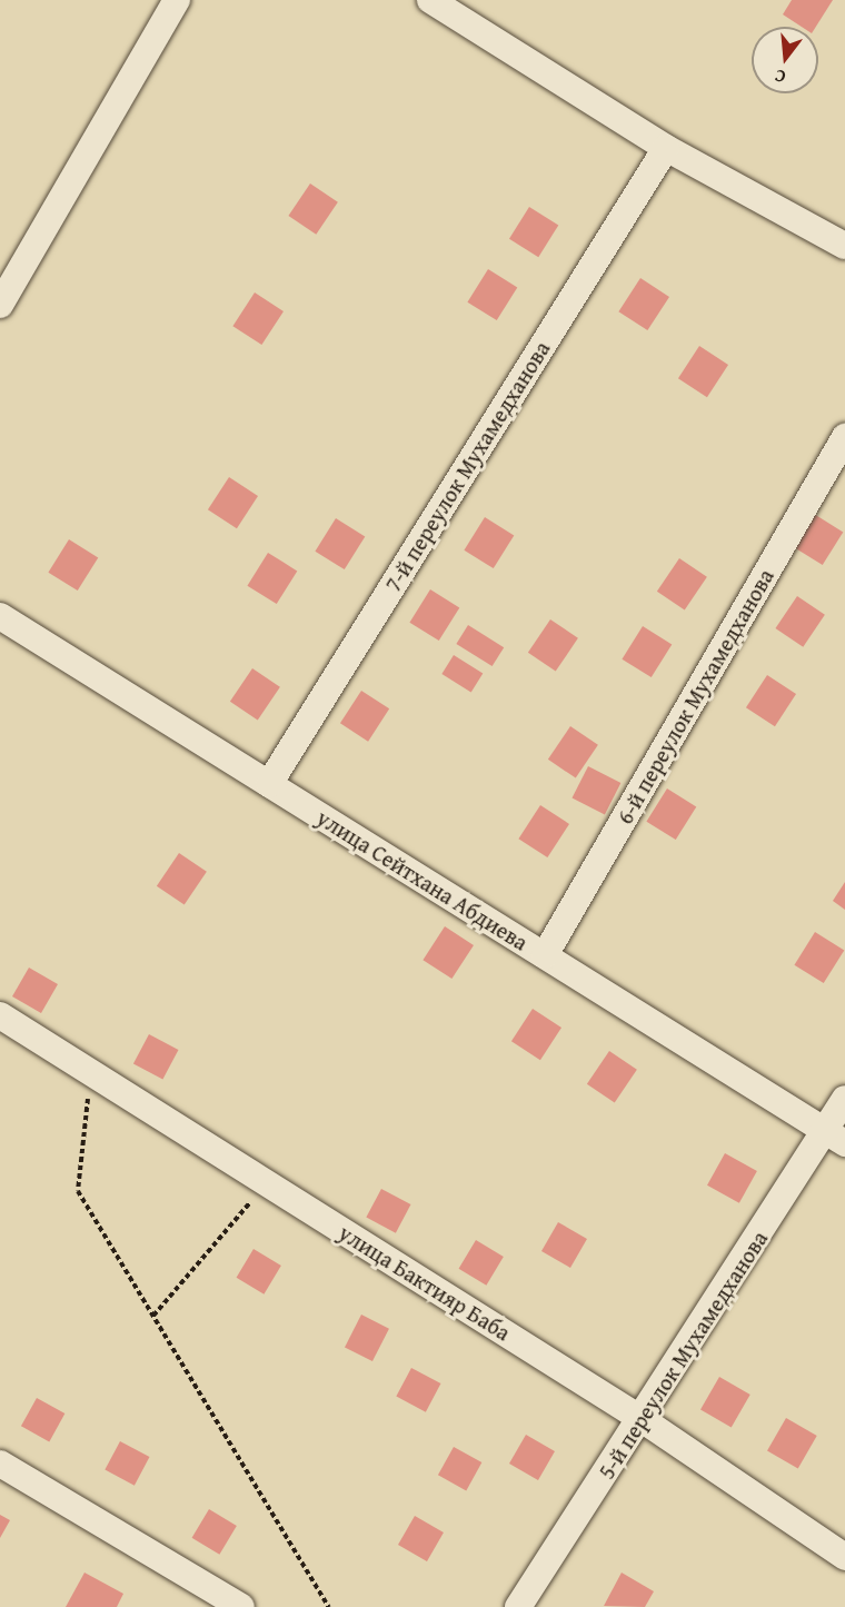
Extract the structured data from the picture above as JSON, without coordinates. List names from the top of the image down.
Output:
{
  "streets": {
    "street": [
      "7-й переулок Мухамедханова",
      "6-й переулок Мухамедханова",
      "улица Сейтхана Абдиева",
      "улица Бактияр Баба",
      "5-й переулок Мухамедханова"
    ]
  },
  "crossings": [
    ["7-й переулок Мухамедханова", "улица Сейтхана Абдиева"],
    ["6-й переулок Мухамедханова", "улица Сейтхана Абдиева"],
    ["улица Сейтхана Абдиева", "5-й переулок Мухамедханова"],
    ["улица Бактияр Баба", "5-й переулок Мухамедханова"]
  ],
  "north": "bottom"
}
